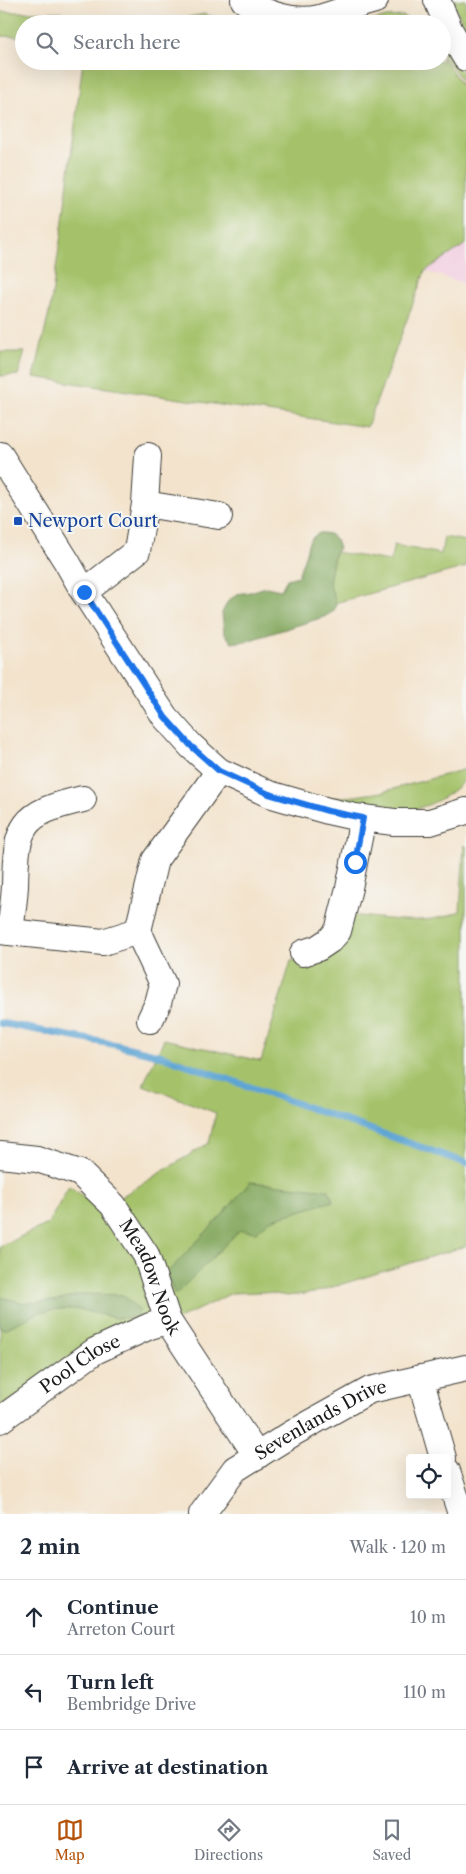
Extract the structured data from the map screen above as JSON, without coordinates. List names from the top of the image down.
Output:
{
  "streets": {
    "street": ["Meadow Nook", "Pool Close", "Sevenlands Drive"]
  },
  "crossings": [
    ["Meadow Nook", "Pool Close"],
    ["Meadow Nook", "Sevenlands Drive"]
  ],
  "places": {
    "transit": ["Newport Court"]
  },
  "page": {
    "search": "Search here",
    "heading": ["2 min", "Walk · 120 m"],
    "list": [
      ["Continue", "Arreton Court", "10 m"],
      ["Turn left", "Bembridge Drive", "110 m"],
      "Arrive at destination"
    ],
    "nav": ["Map", "Directions", "Saved"]
  }
}
